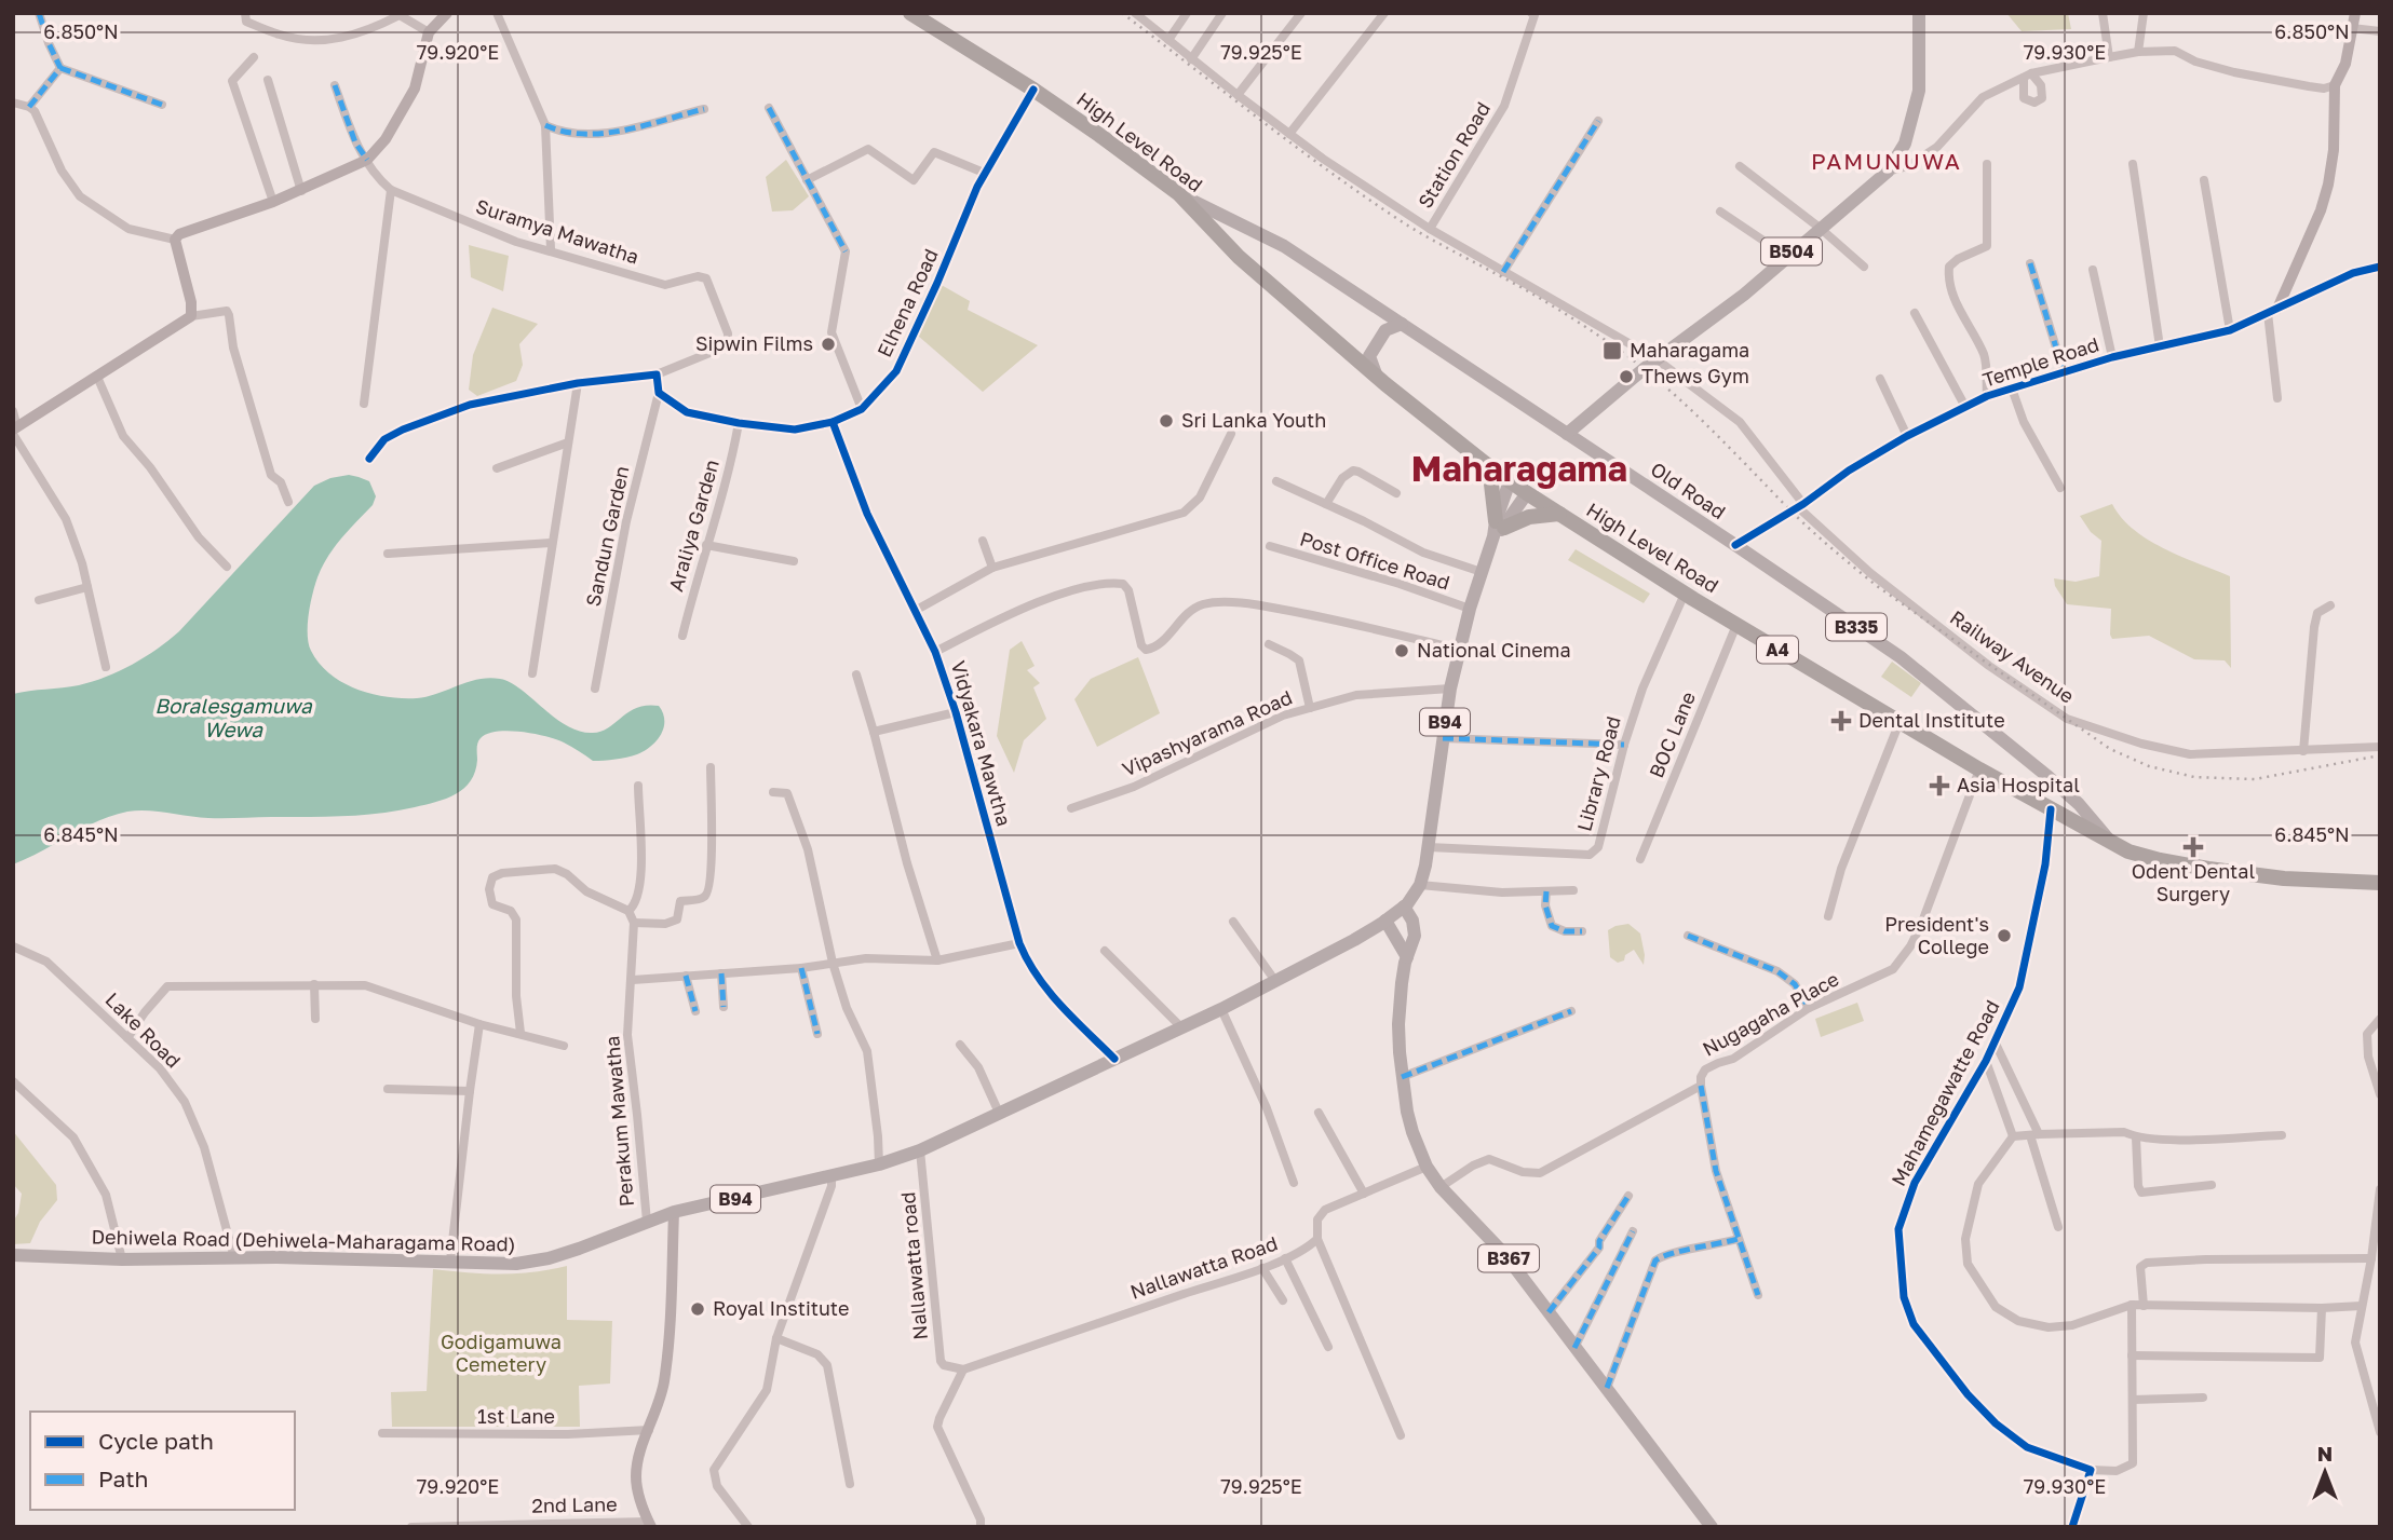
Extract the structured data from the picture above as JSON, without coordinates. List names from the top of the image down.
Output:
{
  "streets": {
    "highway": ["High Level Road", "A4"],
    "main road": [
      "B504",
      "Old Road",
      "B335",
      "B94",
      "Dehiwela Road (Dehiwela-Maharagama Road)",
      "B367"
    ],
    "street": [
      "Station Road",
      "Suramya Mawatha",
      "Elhena Road",
      "Temple Road",
      "Araliya Garden",
      "Sandun Garden",
      "Post Office Road",
      "Railway Avenue",
      "Vipashyarama Road",
      "BOC Lane",
      "Vidyakara Mawtha",
      "Library Road",
      "Nugagaha Place",
      "Lake Road",
      "Mahamegawatte Road",
      "Perakum Mawatha",
      "Nallawatta road",
      "Nallawatta Road",
      "1st Lane",
      "2nd Lane"
    ]
  },
  "crossings": [
    ["High Level Road", "Elhena Road"],
    ["High Level Road", "Old Road"],
    ["High Level Road", "BOC Lane"],
    ["High Level Road", "Library Road"],
    ["High Level Road", "Nugagaha Place"],
    ["High Level Road", "Mahamegawatte Road"],
    ["High Level Road", "Dehiwela Road (Dehiwela-Maharagama Road)"],
    ["Station Road", "Railway Avenue"],
    ["B504", "Old Road"],
    ["B504", "Railway Avenue"],
    ["Elhena Road", "Araliya Garden"],
    ["Elhena Road", "Sandun Garden"],
    ["Elhena Road", "Vidyakara Mawtha"],
    ["Temple Road", "Old Road"],
    ["Temple Road", "Railway Avenue"],
    ["Post Office Road", "Dehiwela Road (Dehiwela-Maharagama Road)"],
    ["Vipashyarama Road", "Dehiwela Road (Dehiwela-Maharagama Road)"],
    ["Vidyakara Mawtha", "Dehiwela Road (Dehiwela-Maharagama Road)"],
    ["Library Road", "Dehiwela Road (Dehiwela-Maharagama Road)"],
    ["Nugagaha Place", "B367"],
    ["Lake Road", "Dehiwela Road (Dehiwela-Maharagama Road)"],
    ["Perakum Mawatha", "Dehiwela Road (Dehiwela-Maharagama Road)"],
    ["Dehiwela Road (Dehiwela-Maharagama Road)", "B367"],
    ["Dehiwela Road (Dehiwela-Maharagama Road)", "Nallawatta road"],
    ["Nallawatta road", "Nallawatta Road"]
  ],
  "districts": ["PAMUNUWA", "Maharagama"],
  "water": ["Boralesgamuwa Wewa"],
  "parks": ["Godigamuwa Cemetery"],
  "places": {
    "other": [
      "Sipwin Films",
      "Thews Gym",
      "Sri Lanka Youth",
      "National Cinema",
      "President's College",
      "Royal Institute"
    ],
    "transit": ["Maharagama"],
    "health": ["Dental Institute", "Asia Hospital", "Odent Dental Surgery"]
  },
  "legend": ["Cycle path", "Path"],
  "north": "top",
  "coordinates": [
    "6.850°N",
    "79.920°E",
    "79.925°E",
    "79.930°E",
    "6.845°N"
  ]
}
